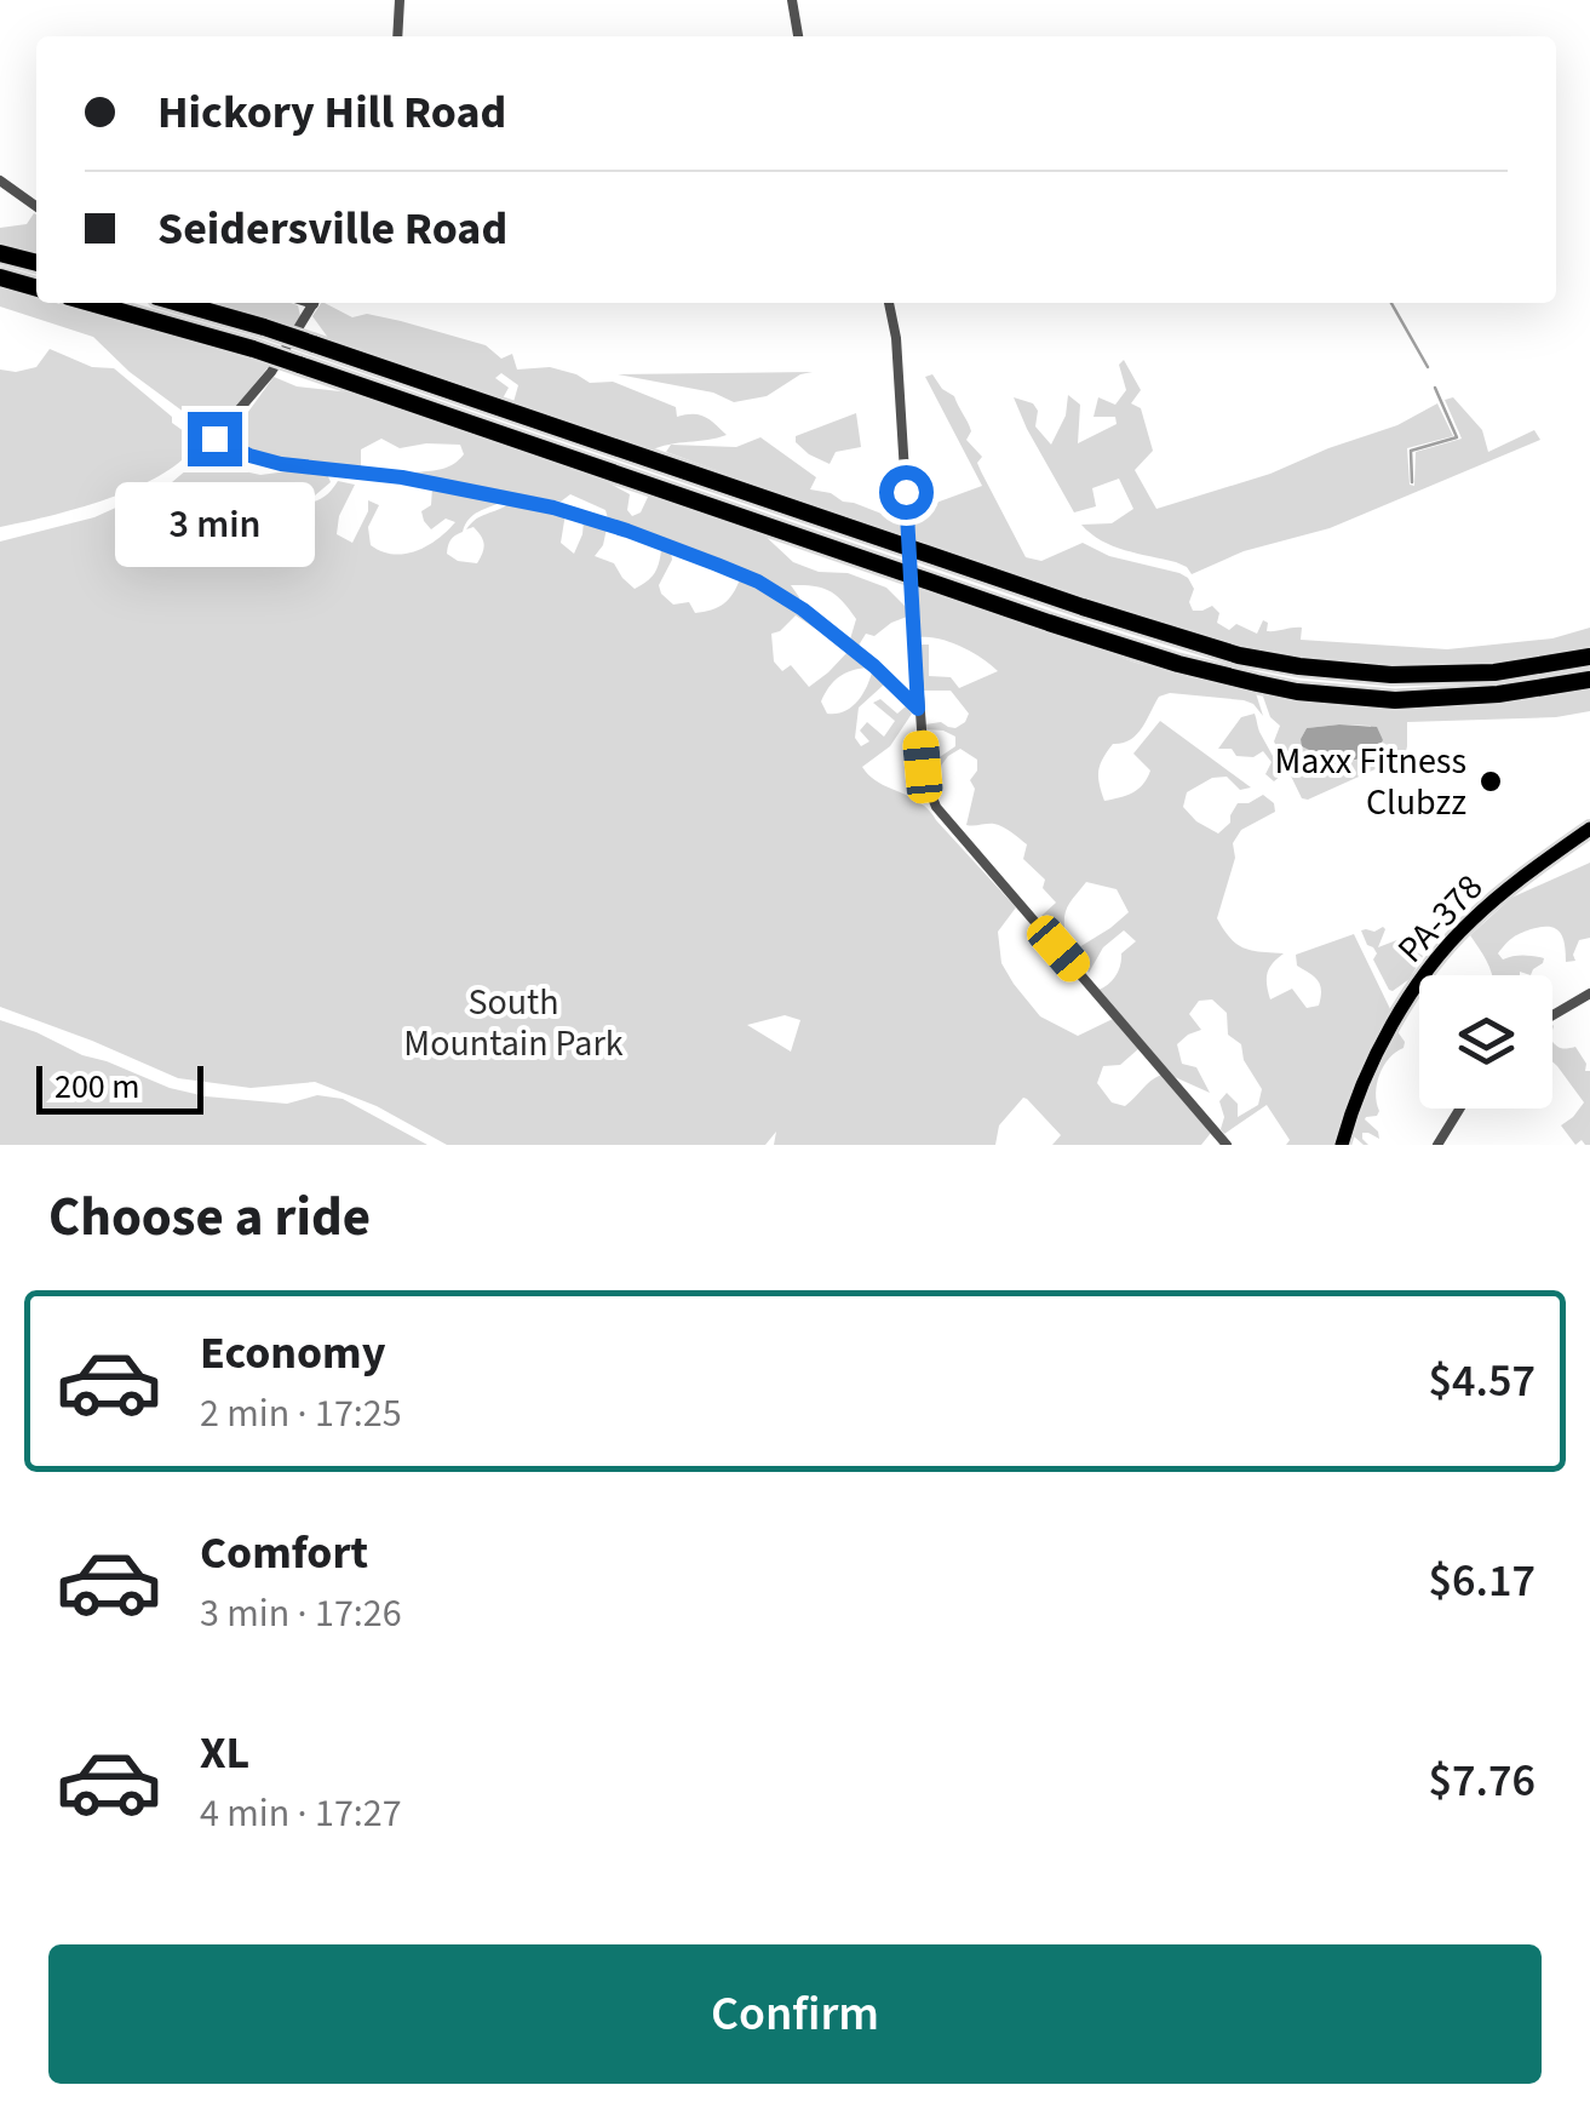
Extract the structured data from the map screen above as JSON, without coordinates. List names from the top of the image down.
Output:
{
  "streets": {
    "main road": ["PA-378"]
  },
  "parks": ["South Mountain Park"],
  "places": ["Maxx Fitness Clubzz"],
  "scale_bar": "200 m",
  "page": {
    "banner": ["Hickory Hill Road", "Seidersville Road"],
    "bubble": "3 min",
    "scale": "200 m",
    "heading": "Choose a ride",
    "list": [
      {
        "name": "Economy",
        "note": "2 min · 17:25",
        "value": "$4.57"
      },
      {
        "name": "Comfort",
        "note": "3 min · 17:26",
        "value": "$6.17"
      },
      {
        "name": "XL",
        "note": "4 min · 17:27",
        "value": "$7.76"
      }
    ],
    "buttons": "Confirm"
  }
}
